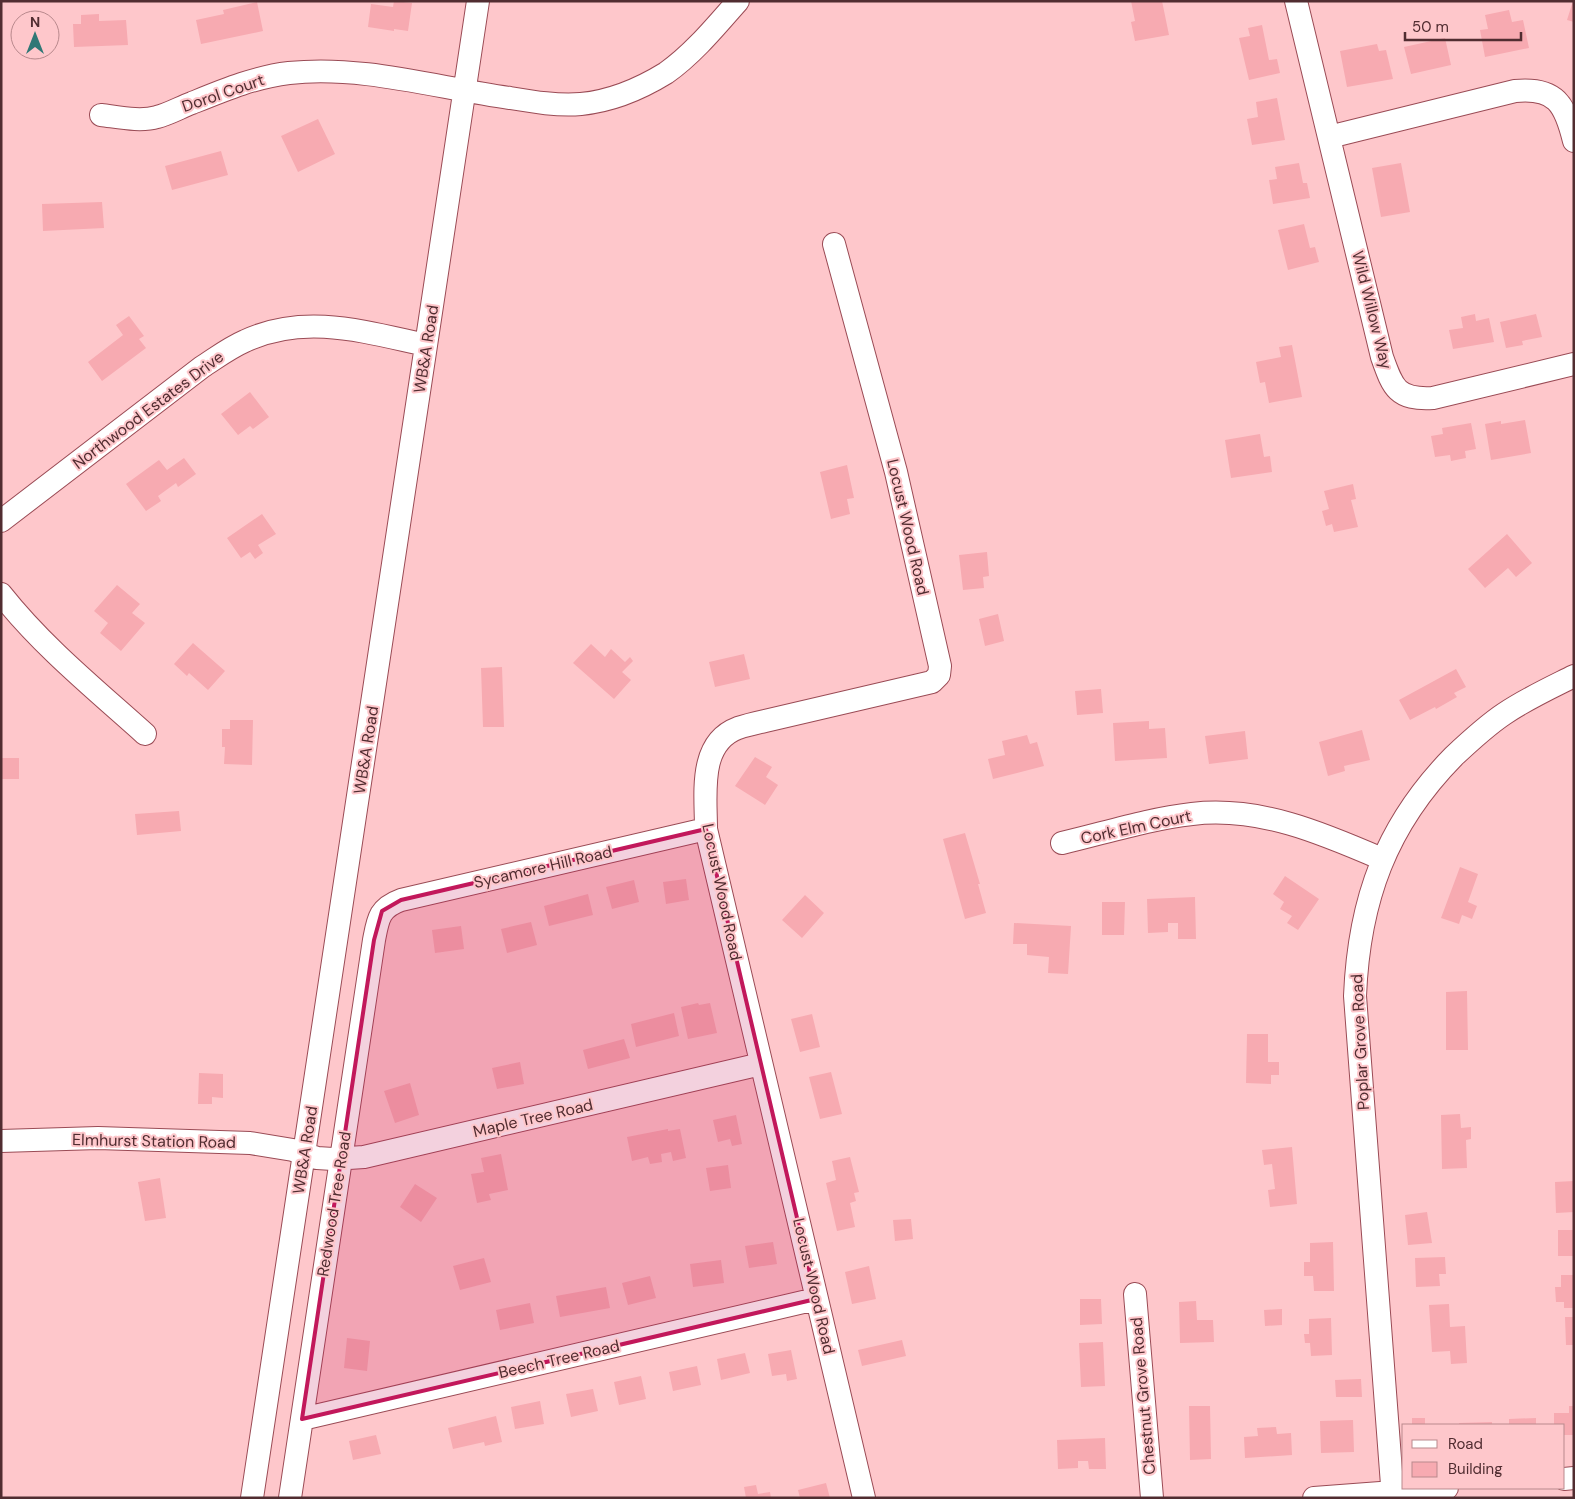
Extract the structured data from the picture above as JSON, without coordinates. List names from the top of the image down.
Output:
{
  "streets": {
    "street": [
      "Dorol Court",
      "Wild Willow Way",
      "WB&A Road",
      "Northwood Estates Drive",
      "Locust Wood Road",
      "Cork Elm Court",
      "Sycamore Hill Road",
      "Poplar Grove Road",
      "Maple Tree Road",
      "Elmhurst Station Road",
      "Redwood Tree Road",
      "Beech Tree Road",
      "Chestnut Grove Road"
    ]
  },
  "crossings": [
    ["Dorol Court", "WB&A Road"],
    ["WB&A Road", "Northwood Estates Drive"],
    ["WB&A Road", "Maple Tree Road"],
    ["WB&A Road", "Elmhurst Station Road"],
    ["Locust Wood Road", "Sycamore Hill Road"],
    ["Locust Wood Road", "Maple Tree Road"],
    ["Locust Wood Road", "Beech Tree Road"],
    ["Cork Elm Court", "Poplar Grove Road"],
    ["Sycamore Hill Road", "Redwood Tree Road"],
    ["Maple Tree Road", "Elmhurst Station Road"],
    ["Maple Tree Road", "Redwood Tree Road"],
    ["Redwood Tree Road", "Beech Tree Road"]
  ],
  "legend": ["Road", "Building"],
  "scale_bar": "50 m",
  "north": "top"
}
